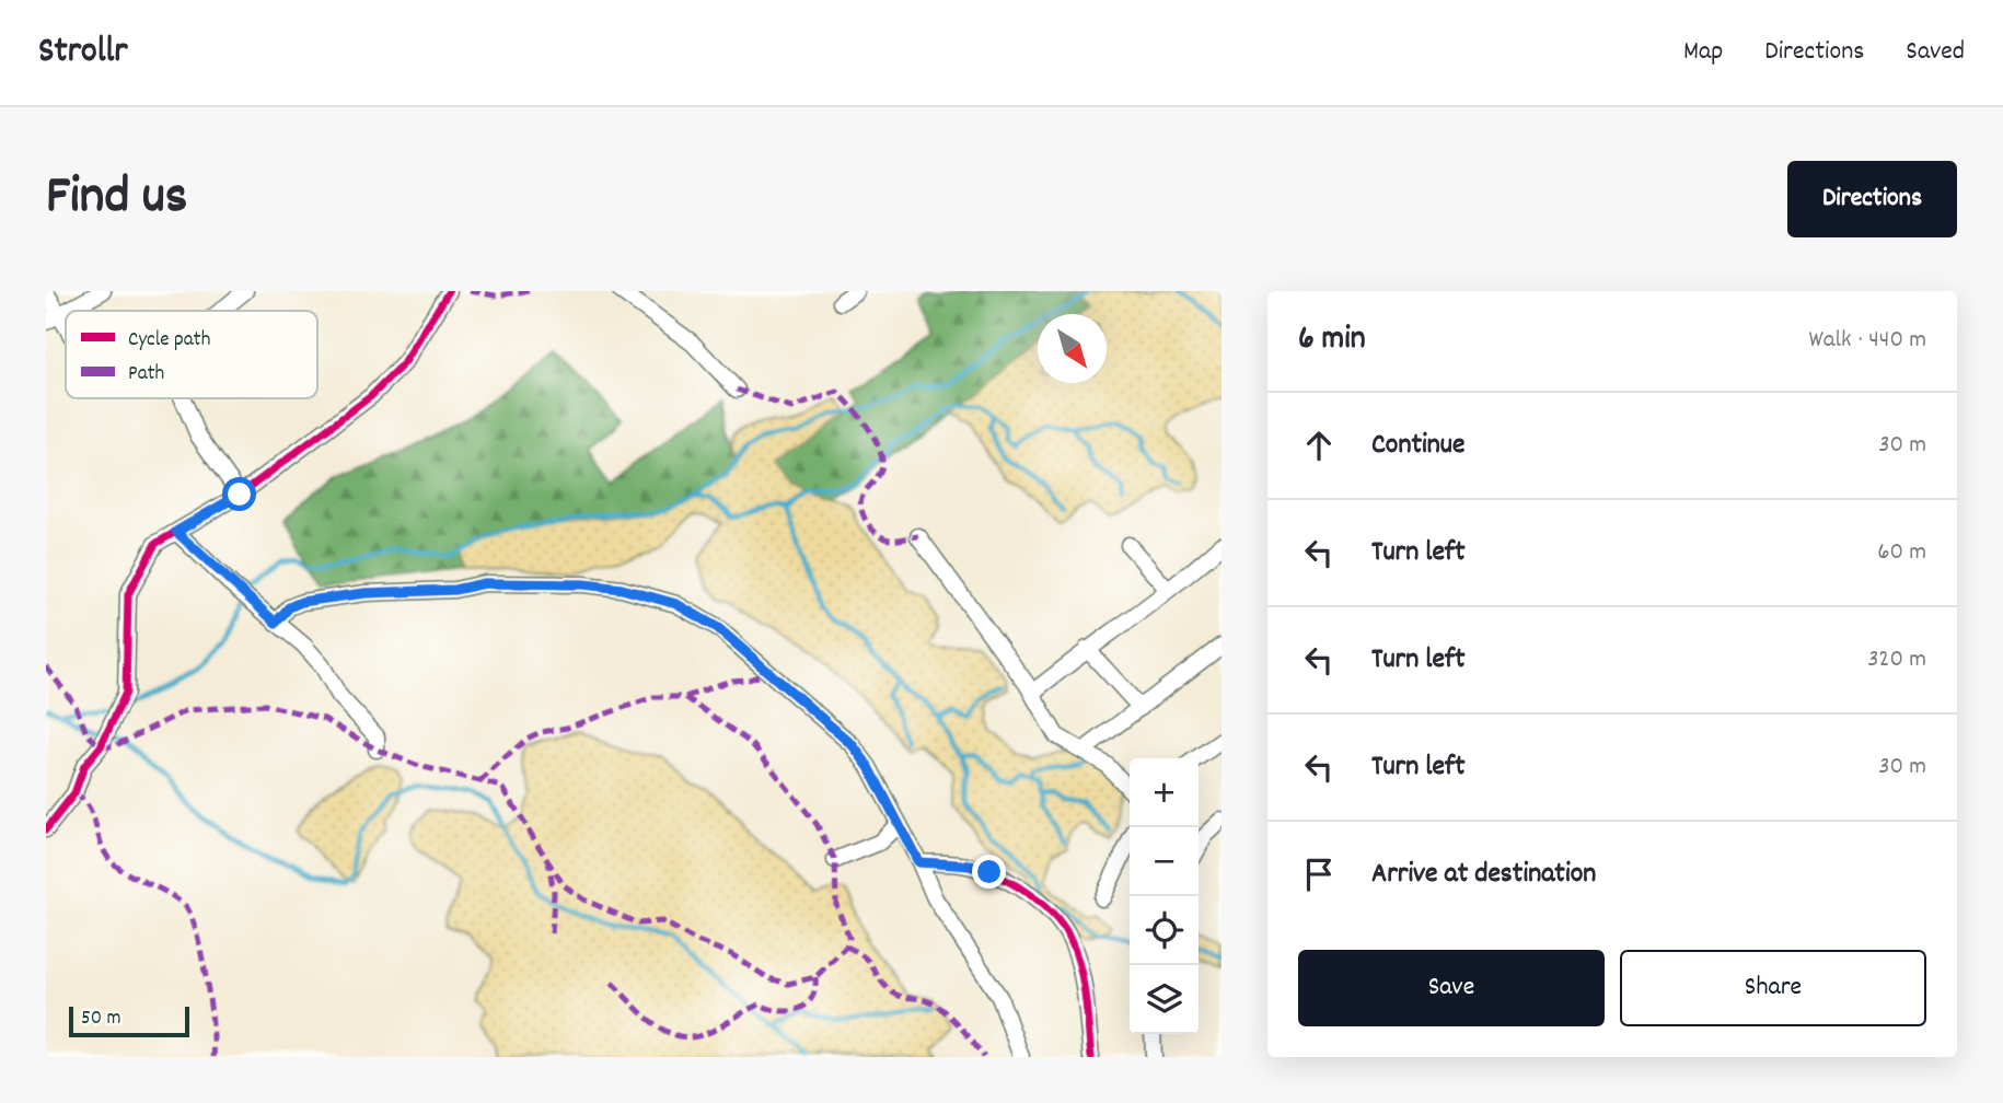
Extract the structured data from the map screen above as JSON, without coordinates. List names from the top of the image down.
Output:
{
  "legend": ["Cycle path", "Path"],
  "scale_bar": "50 m",
  "north": "bottom right",
  "page": {
    "header": "Strollr",
    "nav": ["Map", "Directions", "Saved"],
    "title": "Find us",
    "buttons": [
      "Directions",
      ["Save", "Share"]
    ],
    "heading": ["6 min", "Walk · 440 m"],
    "list": [
      ["Continue", "30 m"],
      ["Turn left", "60 m"],
      ["Turn left", "320 m"],
      ["Turn left", "30 m"],
      "Arrive at destination"
    ],
    "map_buttons": ["+", "−"],
    "scale": "50 m"
  }
}
